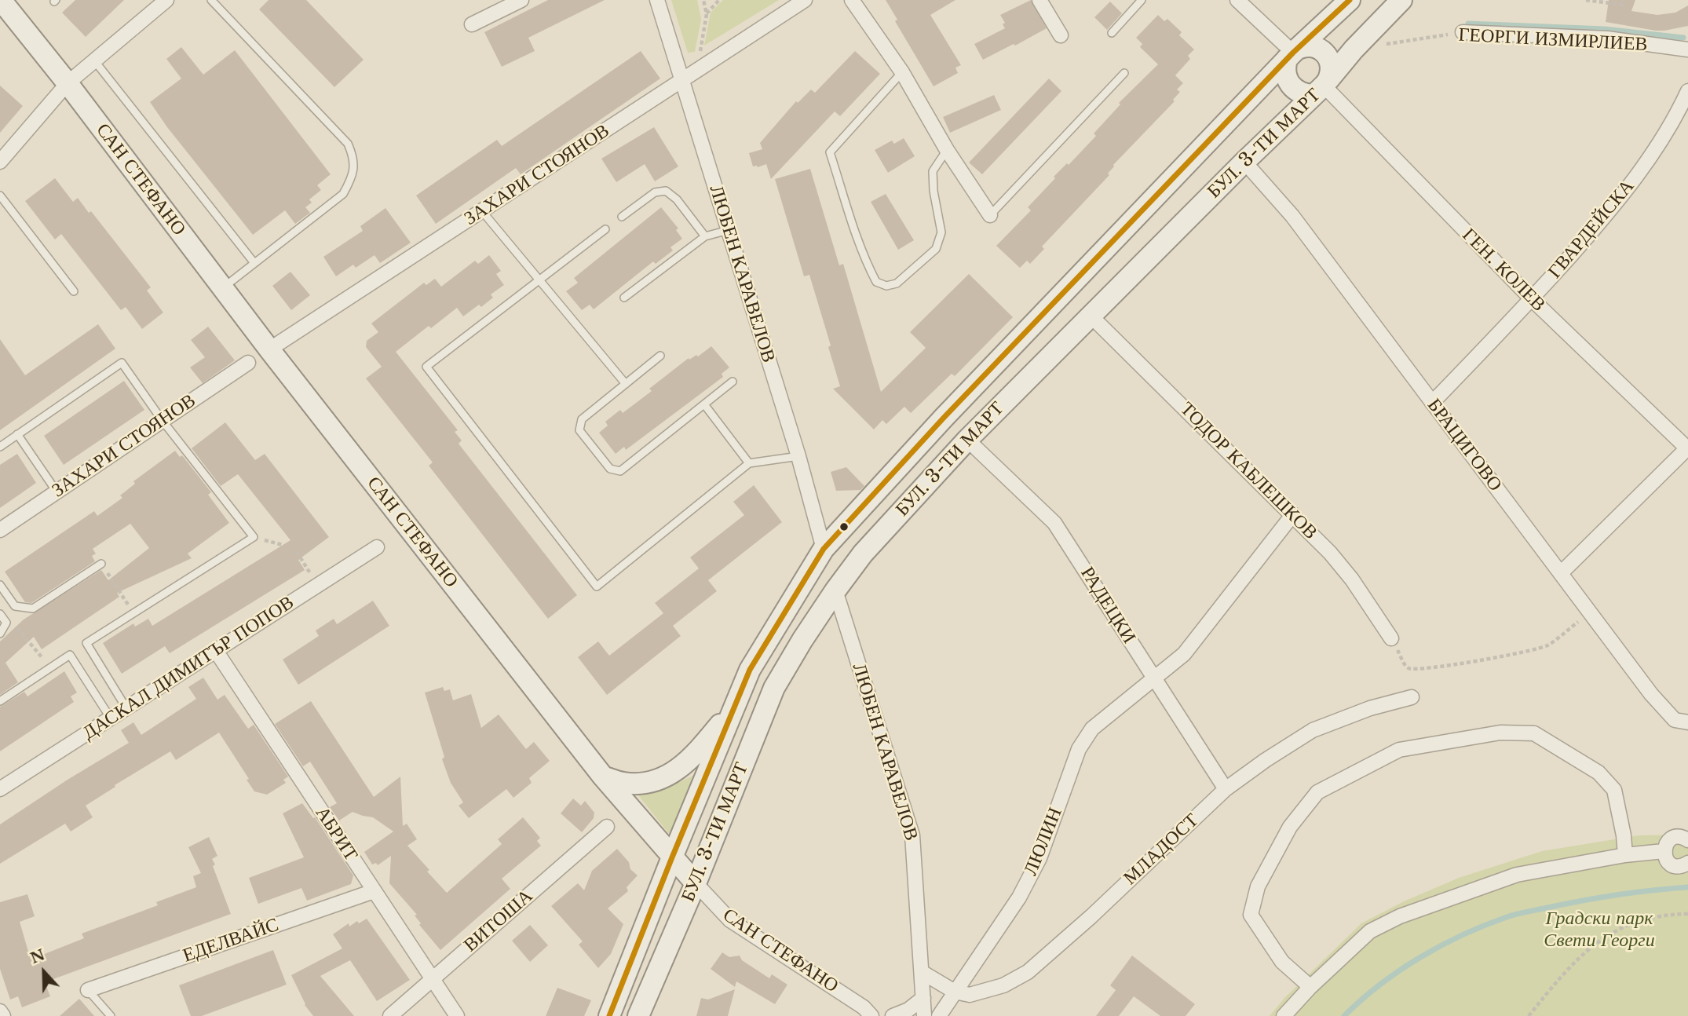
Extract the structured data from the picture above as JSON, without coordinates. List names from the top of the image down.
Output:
{
  "streets": {
    "main road": ["БУЛ. 3-ТИ МАРТ", "САН СТЕФАНО"],
    "street": [
      "ГЕОРГИ ИЗМИРЛИЕВ",
      "ЗАХАРИ СТОЯНОВ",
      "ГВАРДЕЙСКА",
      "ГЕН. КОЛЕВ",
      "ЛЮБЕН КАРАВЕЛОВ",
      "БРАЦИГОВО",
      "ТОДОР КАБЛЕШКОВ",
      "РАДЕЦКИ",
      "ДАСКАЛ ДИМИТЪР ПОПОВ",
      "АБРИТ",
      "ЛЮЛИН",
      "МЛАДОСТ",
      "ВИТОША",
      "ЕДЕЛВАЙС"
    ]
  },
  "crossings": [
    ["БУЛ. 3-ТИ МАРТ", "САН СТЕФАНО"],
    ["БУЛ. 3-ТИ МАРТ", "ГЕН. КОЛЕВ"],
    ["БУЛ. 3-ТИ МАРТ", "ЛЮБЕН КАРАВЕЛОВ"],
    ["БУЛ. 3-ТИ МАРТ", "БРАЦИГОВО"],
    ["БУЛ. 3-ТИ МАРТ", "ТОДОР КАБЛЕШКОВ"],
    ["БУЛ. 3-ТИ МАРТ", "РАДЕЦКИ"],
    ["ЗАХАРИ СТОЯНОВ", "САН СТЕФАНО"],
    ["ЗАХАРИ СТОЯНОВ", "ЛЮБЕН КАРАВЕЛОВ"],
    ["ГВАРДЕЙСКА", "ГЕН. КОЛЕВ"],
    ["ГВАРДЕЙСКА", "БРАЦИГОВО"],
    ["ТОДОР КАБЛЕШКОВ", "ЛЮЛИН"],
    ["РАДЕЦКИ", "ЛЮЛИН"],
    ["РАДЕЦКИ", "МЛАДОСТ"],
    ["ДАСКАЛ ДИМИТЪР ПОПОВ", "АБРИТ"],
    ["АБРИТ", "ВИТОША"],
    ["АБРИТ", "ЕДЕЛВАЙС"],
    ["ЛЮЛИН", "МЛАДОСТ"]
  ],
  "parks": ["Градски парк Свети Георги"],
  "north": "top"
}
